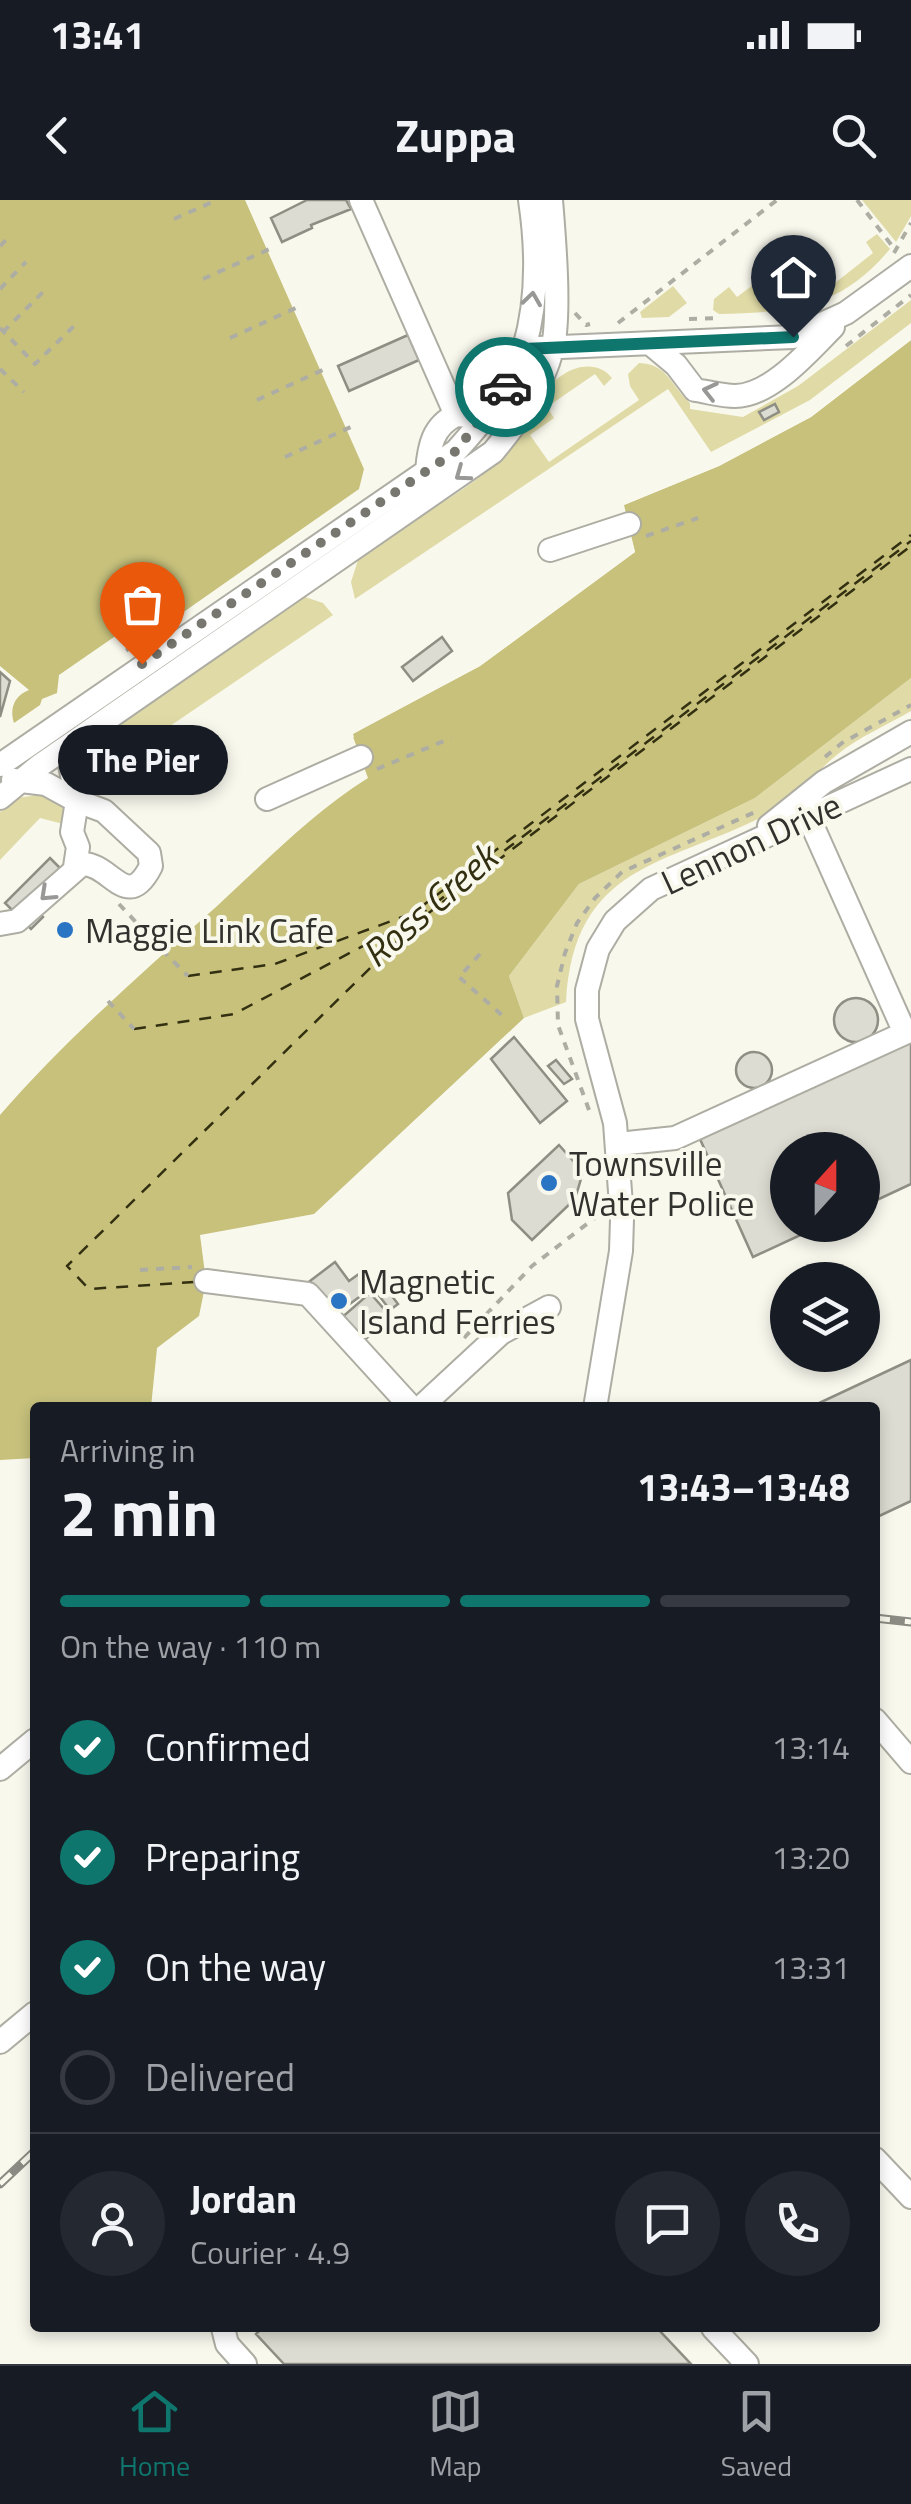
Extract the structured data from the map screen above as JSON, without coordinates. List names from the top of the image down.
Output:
{
  "streets": {
    "street": ["Lennon Drive"]
  },
  "water": ["Ross Creek"],
  "places": [
    "The Pier",
    "Maggie Link Cafe",
    "Townsville Water Police",
    "Magnetic Island Ferries"
  ],
  "north": "top",
  "page": {
    "status": "13:41",
    "header": "Zuppa",
    "bubble": "The Pier",
    "heading": ["2 min", "Arriving in", "13:43–13:48"],
    "panel": ["Jordan", "Courier · 4.9"],
    "bar": "On the way · 110 m",
    "list": [
      ["Confirmed", "13:14"],
      ["Preparing", "13:20"],
      ["On the way", "13:31"],
      "Delivered"
    ],
    "tabs": ["Home", "Map", "Saved"]
  }
}
